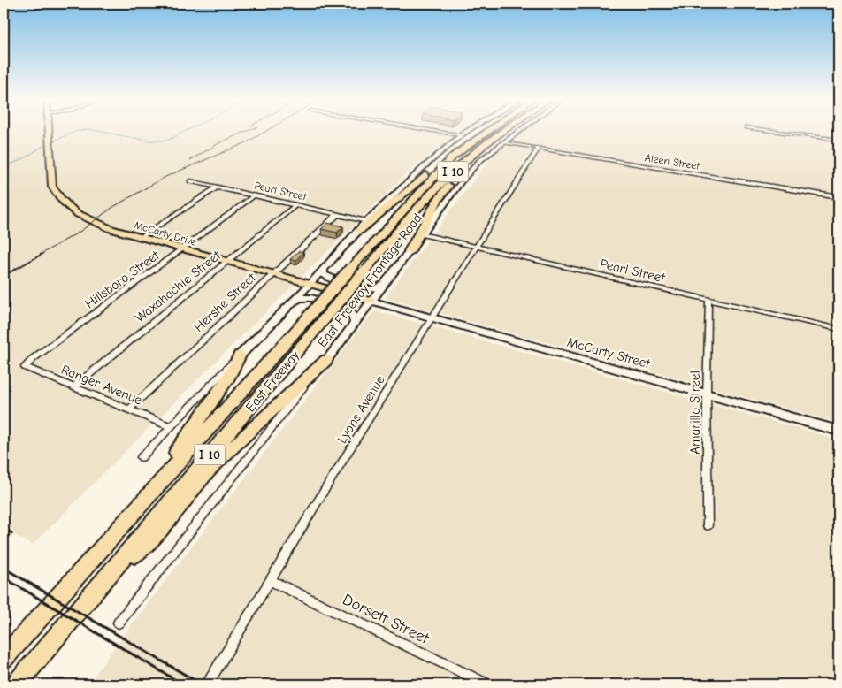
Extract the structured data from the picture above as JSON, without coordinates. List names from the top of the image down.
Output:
{
  "streets": {
    "highway": ["I 10", "East Freeway"],
    "main road": ["McCarty Drive", "East Freeway Frontage Road", "McCarty Street"],
    "street": [
      "Aleen Street",
      "Pearl Street",
      "Hillsboro Street",
      "Waxahachie Street",
      "Hershe Street",
      "Ranger Avenue",
      "Lyons Avenue",
      "Amarillo Street",
      "Dorsett Street"
    ]
  },
  "crossings": [
    ["Aleen Street", "East Freeway Frontage Road"],
    ["Aleen Street", "Lyons Avenue"],
    ["Pearl Street", "Hillsboro Street"],
    ["Pearl Street", "East Freeway Frontage Road"],
    ["Pearl Street", "Waxahachie Street"],
    ["Pearl Street", "Hershe Street"],
    ["Pearl Street", "Lyons Avenue"],
    ["Pearl Street", "Amarillo Street"],
    ["McCarty Drive", "Hillsboro Street"],
    ["McCarty Drive", "East Freeway Frontage Road"],
    ["McCarty Drive", "Waxahachie Street"],
    ["McCarty Drive", "Hershe Street"],
    ["McCarty Drive", "McCarty Street"],
    ["Hillsboro Street", "Ranger Avenue"],
    ["East Freeway Frontage Road", "McCarty Street"],
    ["Waxahachie Street", "Ranger Avenue"],
    ["Hershe Street", "Ranger Avenue"],
    ["McCarty Street", "Lyons Avenue"],
    ["McCarty Street", "Amarillo Street"],
    ["Lyons Avenue", "Dorsett Street"]
  ]
}
